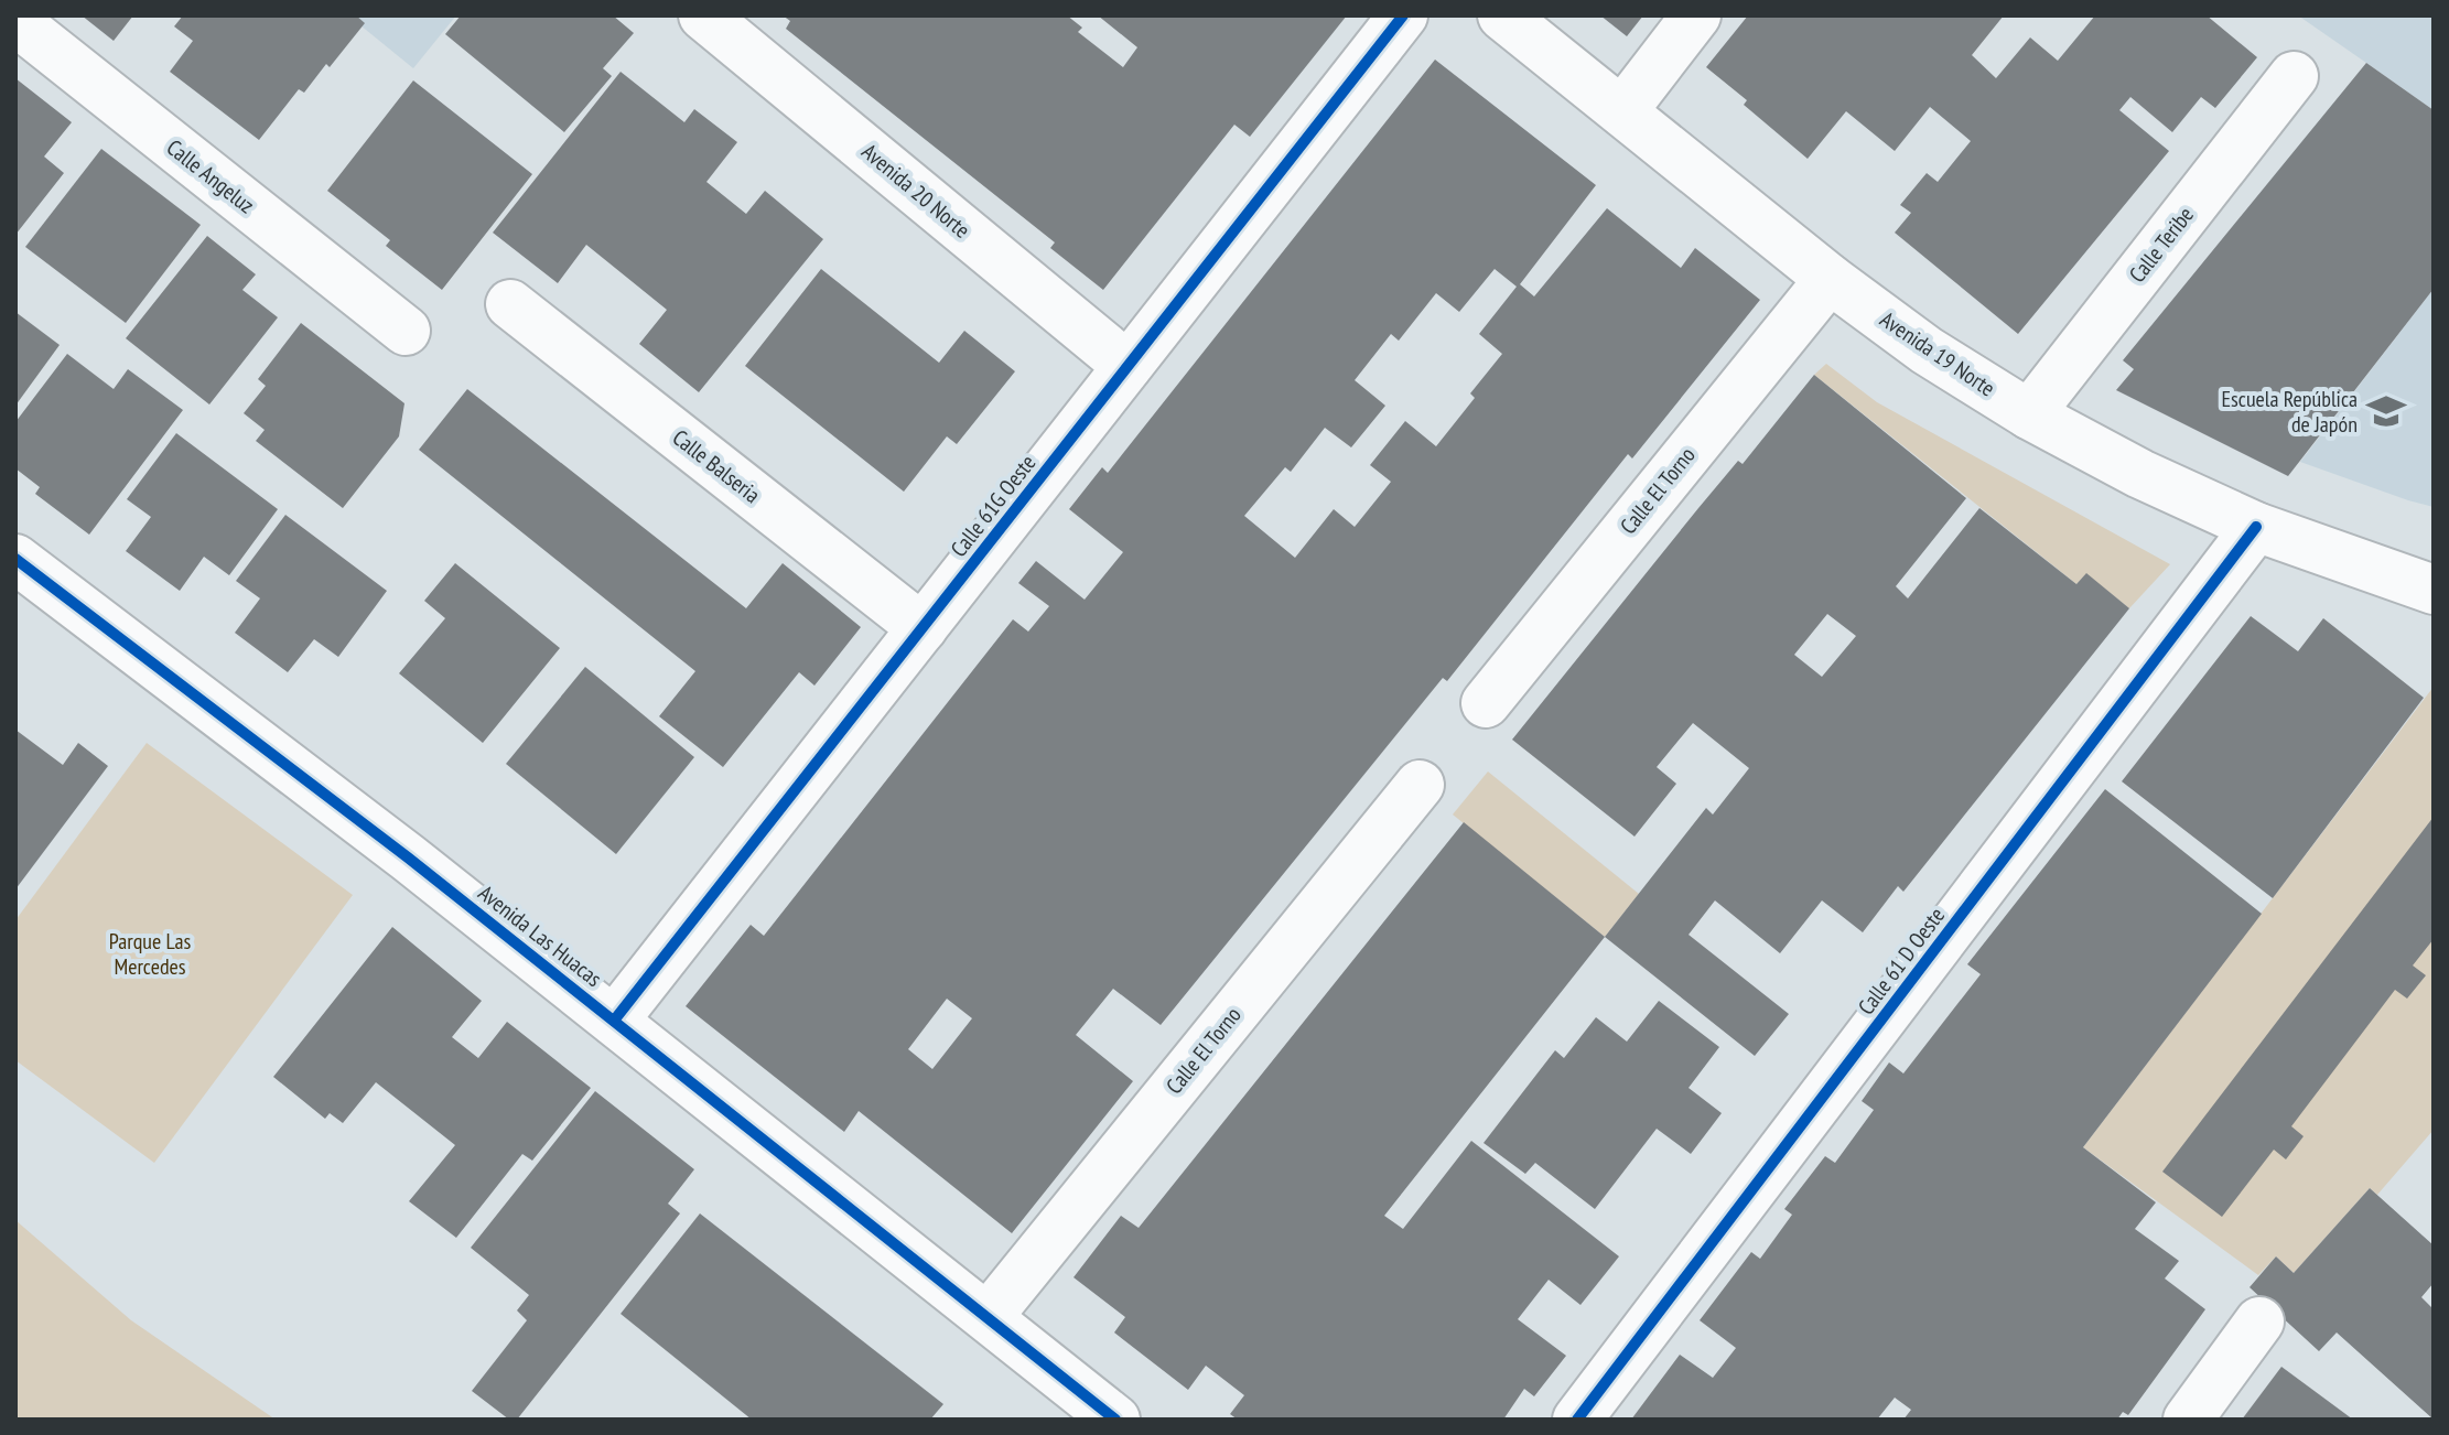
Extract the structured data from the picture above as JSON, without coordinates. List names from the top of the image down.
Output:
{
  "streets": {
    "street": [
      "Calle Angeluz",
      "Avenida 20 Norte",
      "Calle Teribe",
      "Avenida 19 Norte",
      "Calle Balseria",
      "Calle El Torno",
      "Calle 61G Oeste",
      "Avenida Las Huacas",
      "Calle 61 D Oeste"
    ]
  },
  "crossings": [
    ["Avenida 20 Norte", "Calle 61G Oeste"],
    ["Calle Teribe", "Avenida 19 Norte"],
    ["Avenida 19 Norte", "Calle El Torno"],
    ["Avenida 19 Norte", "Calle 61 D Oeste"],
    ["Calle Balseria", "Calle 61G Oeste"],
    ["Calle El Torno", "Avenida Las Huacas"],
    ["Calle 61G Oeste", "Avenida Las Huacas"]
  ],
  "parks": ["Parque Las Mercedes"],
  "places": {
    "school or university": ["Escuela República de Japón"]
  }
}
